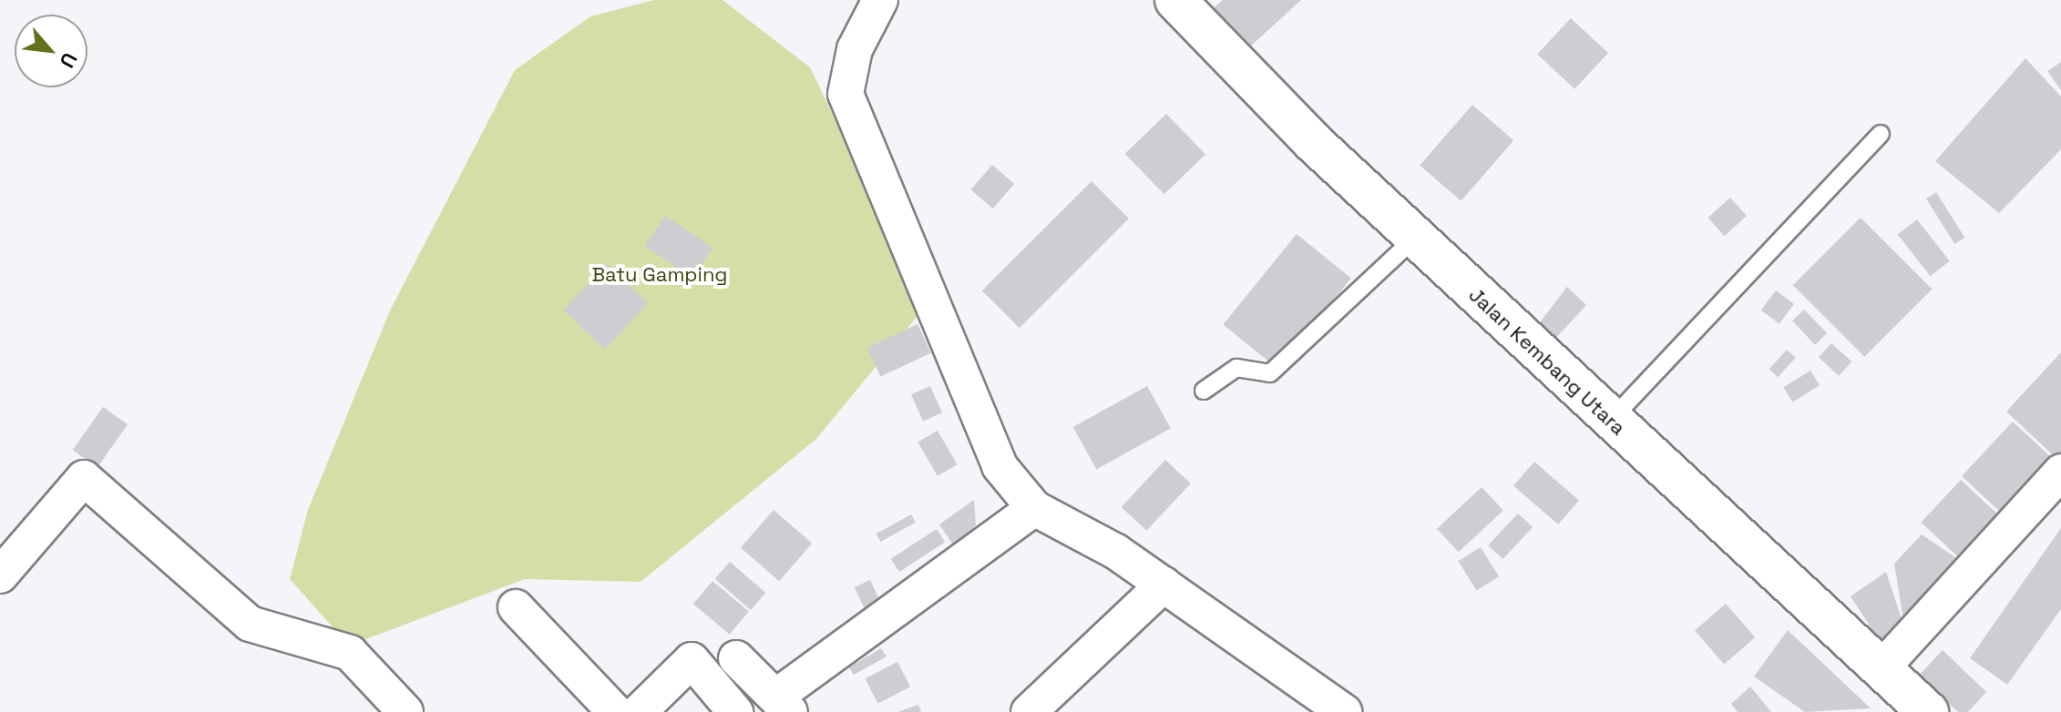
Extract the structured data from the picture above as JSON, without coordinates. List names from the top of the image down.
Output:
{
  "streets": {
    "street": ["Jalan Kembang Utara"]
  },
  "parks": ["Batu Gamping"],
  "north": "bottom right"
}
